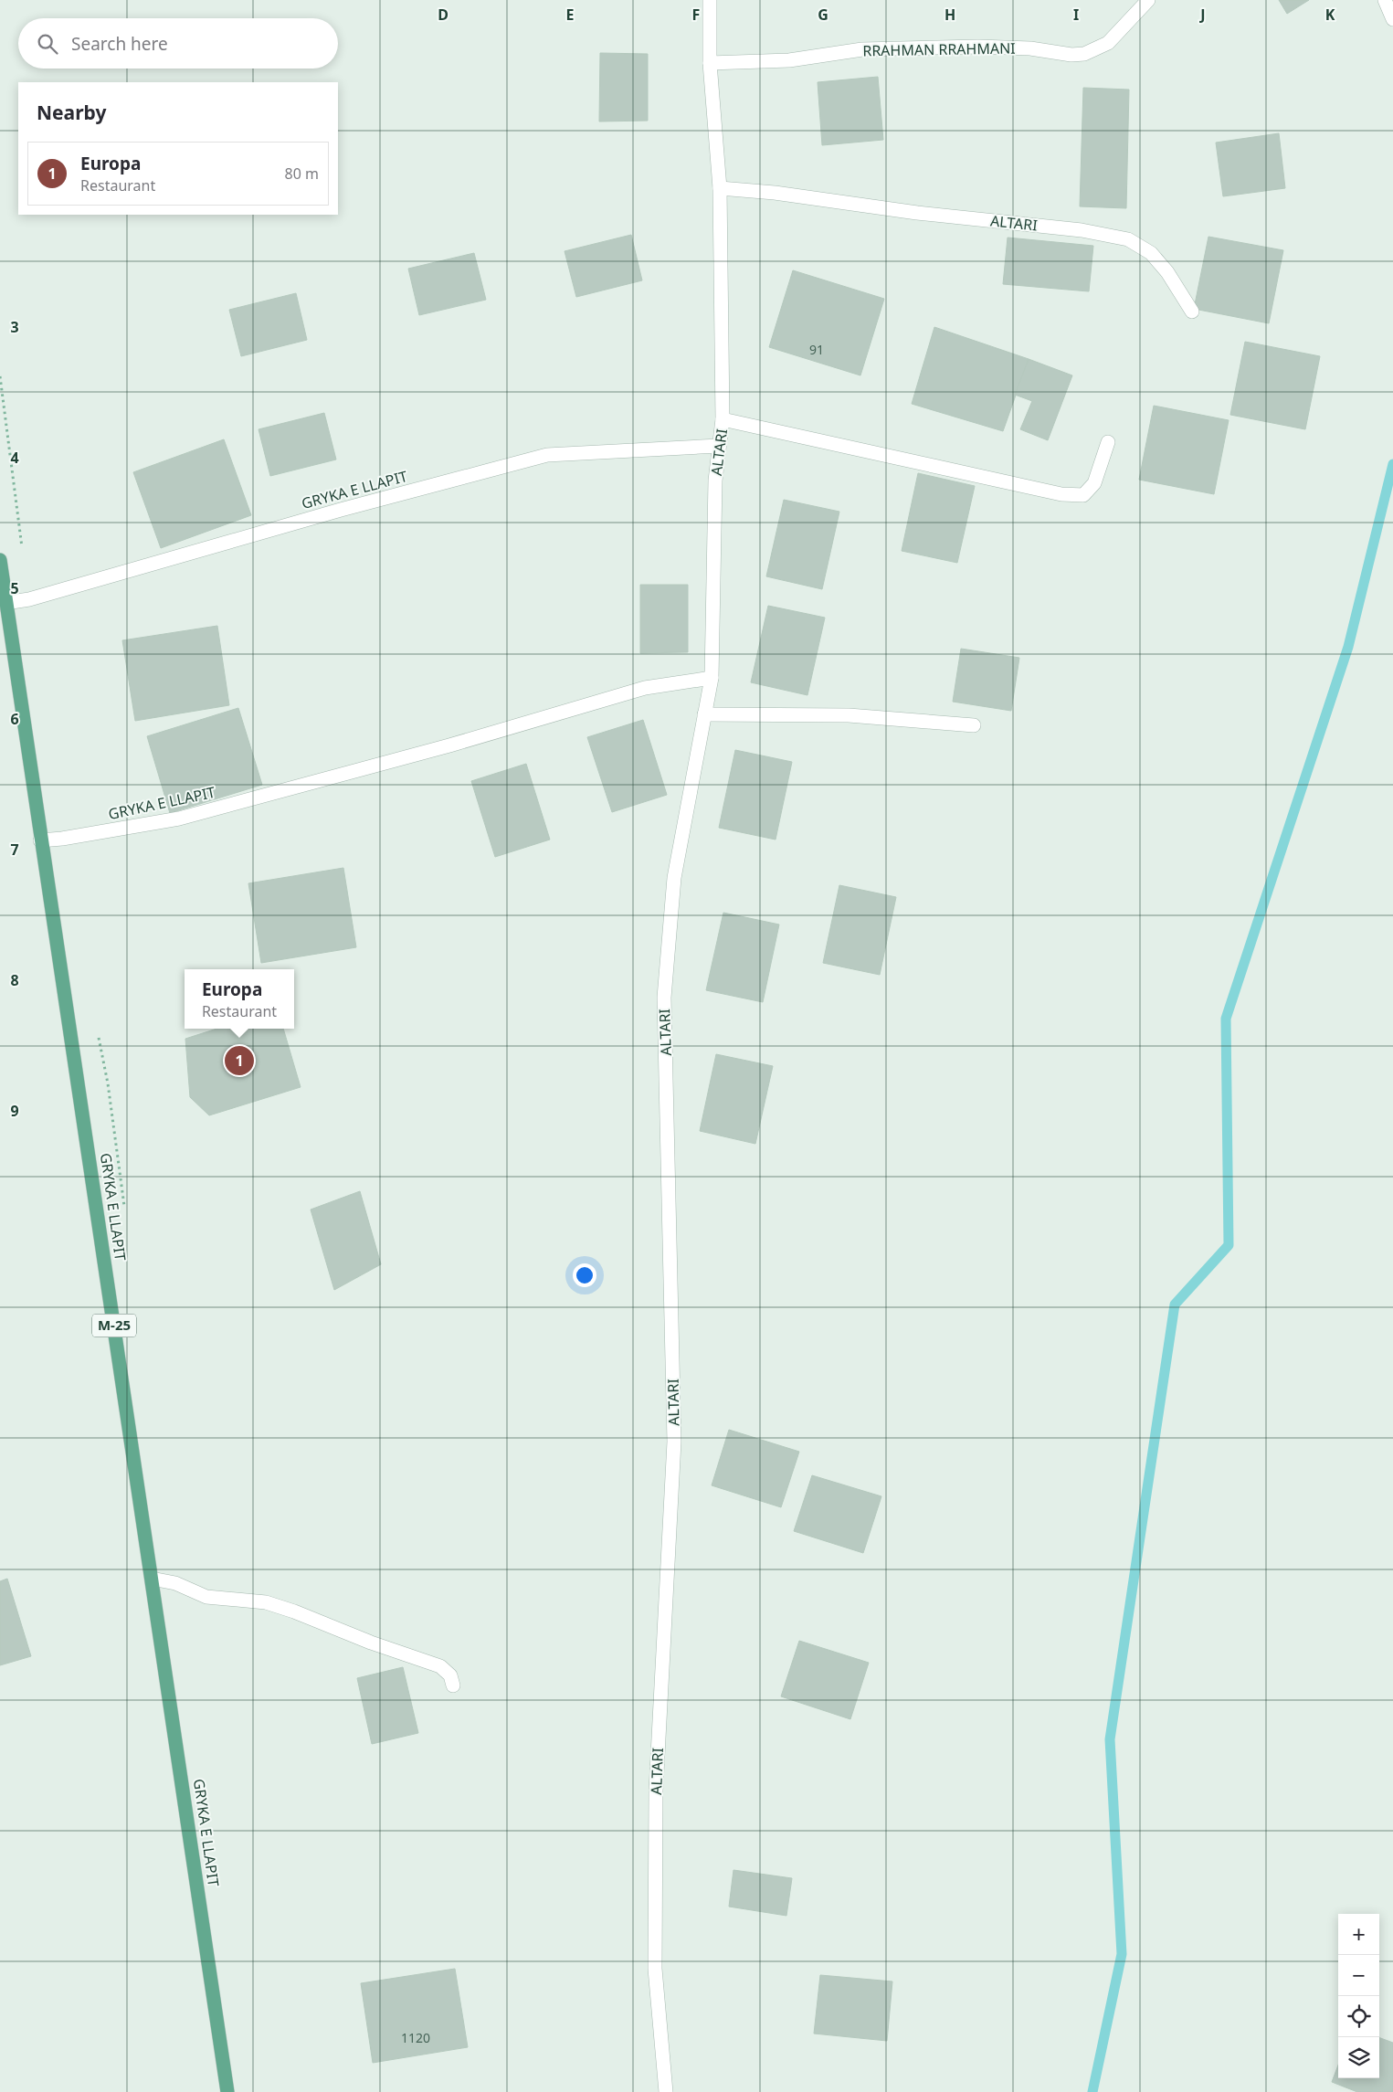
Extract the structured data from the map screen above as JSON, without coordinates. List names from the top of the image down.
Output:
{
  "streets": {
    "main road": ["GRYKA E LLAPIT", "M-25"],
    "street": ["RRAHMAN RRAHMANI", "ALTARI"]
  },
  "crossings": [
    ["RRAHMAN RRAHMANI", "ALTARI"],
    ["ALTARI", "GRYKA E LLAPIT"]
  ],
  "house_numbers": ["91", "1120"],
  "page": {
    "search": "Search here",
    "heading": "Nearby",
    "list": [
      {
        "mark": "1",
        "name": "Europa",
        "note": "Restaurant",
        "value": "80 m"
      }
    ],
    "popup": ["Europa", "Restaurant"],
    "pins": "1",
    "map_buttons": ["+", "−"]
  },
  "grid": {
    "columns": [
      "D",
      "E",
      "F",
      "G",
      "H",
      "I",
      "J",
      "K"
    ],
    "rows": [
      "3",
      "4",
      "5",
      "6",
      "7",
      "8",
      "9"
    ]
  }
}
